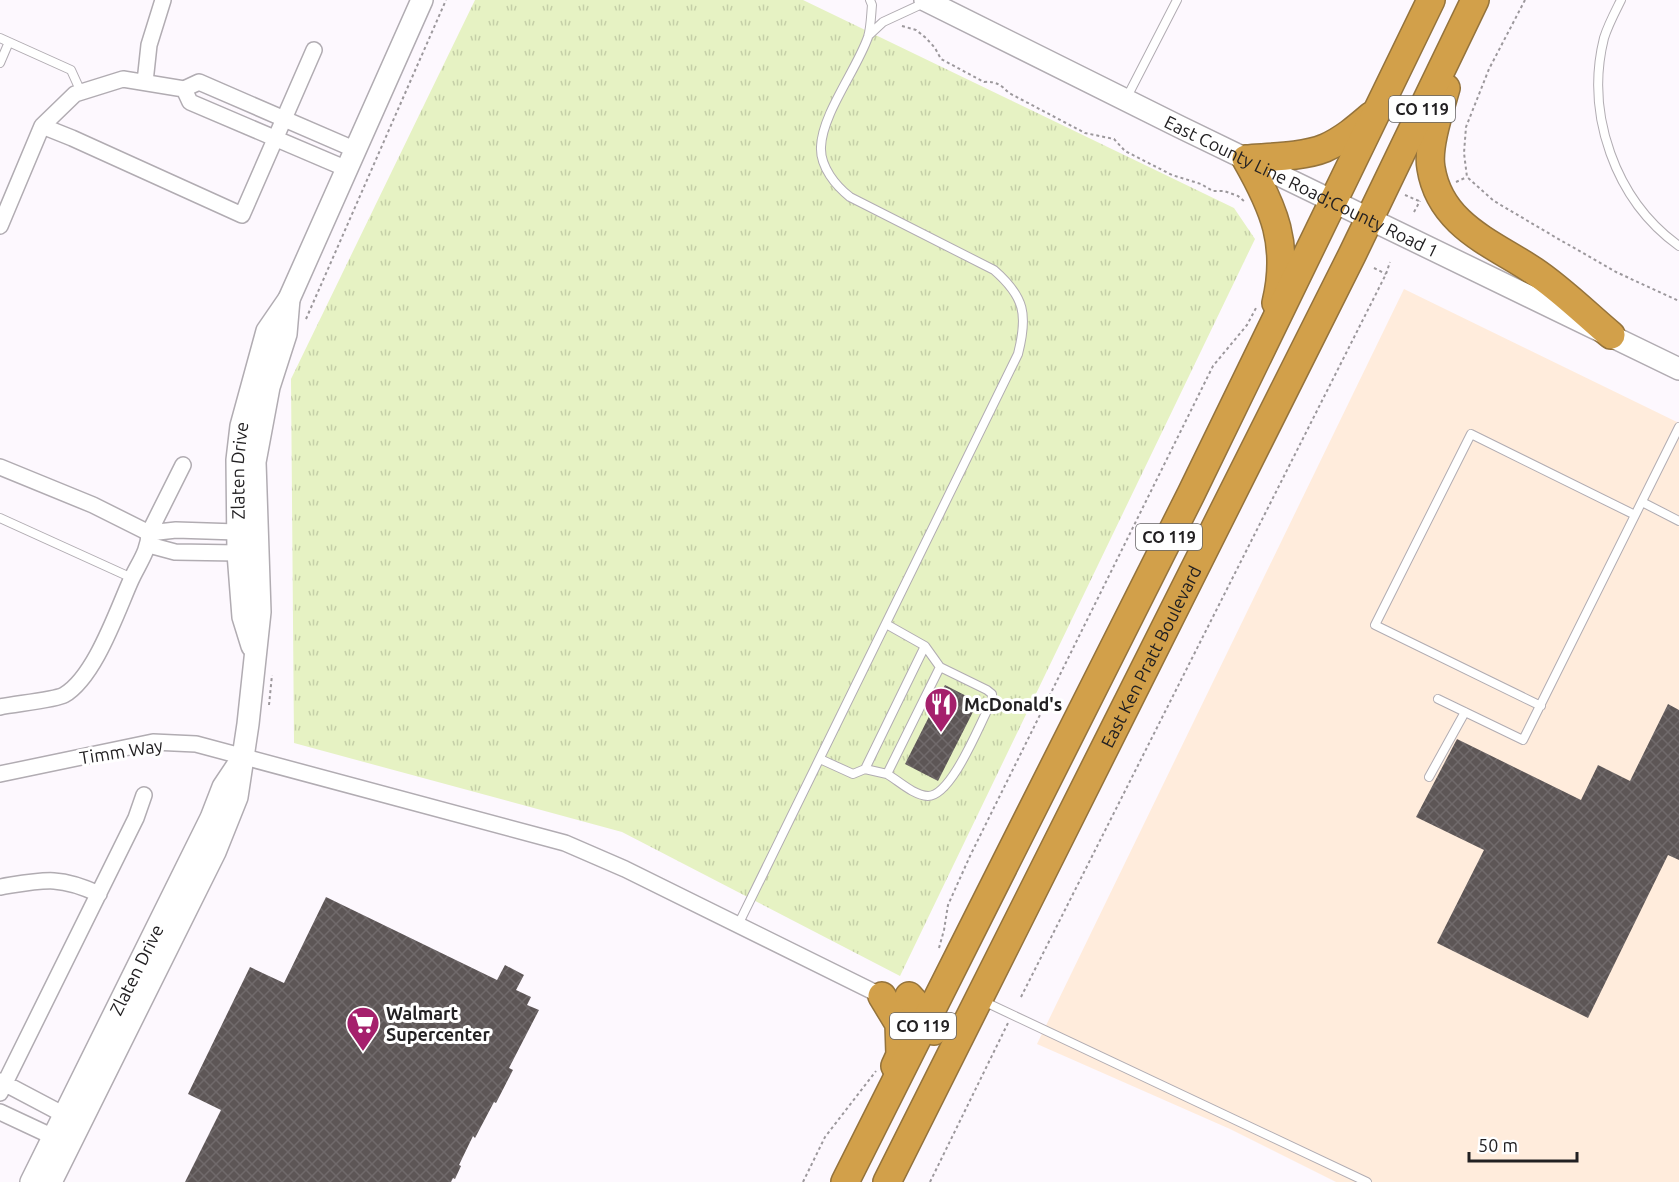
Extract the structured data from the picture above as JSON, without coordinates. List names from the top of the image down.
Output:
{
  "streets": {
    "highway": ["CO 119", "East Ken Pratt Boulevard"],
    "street": ["East County Line Road;County Road 1", "Zlaten Drive", "Timm Way"]
  },
  "crossings": [
    ["East County Line Road;County Road 1", "East Ken Pratt Boulevard"],
    ["Zlaten Drive", "Timm Way"]
  ],
  "places": {
    "restaurant": ["McDonald's"],
    "supermarket": ["Walmart Supercenter"]
  },
  "scale_bar": "50 m"
}
